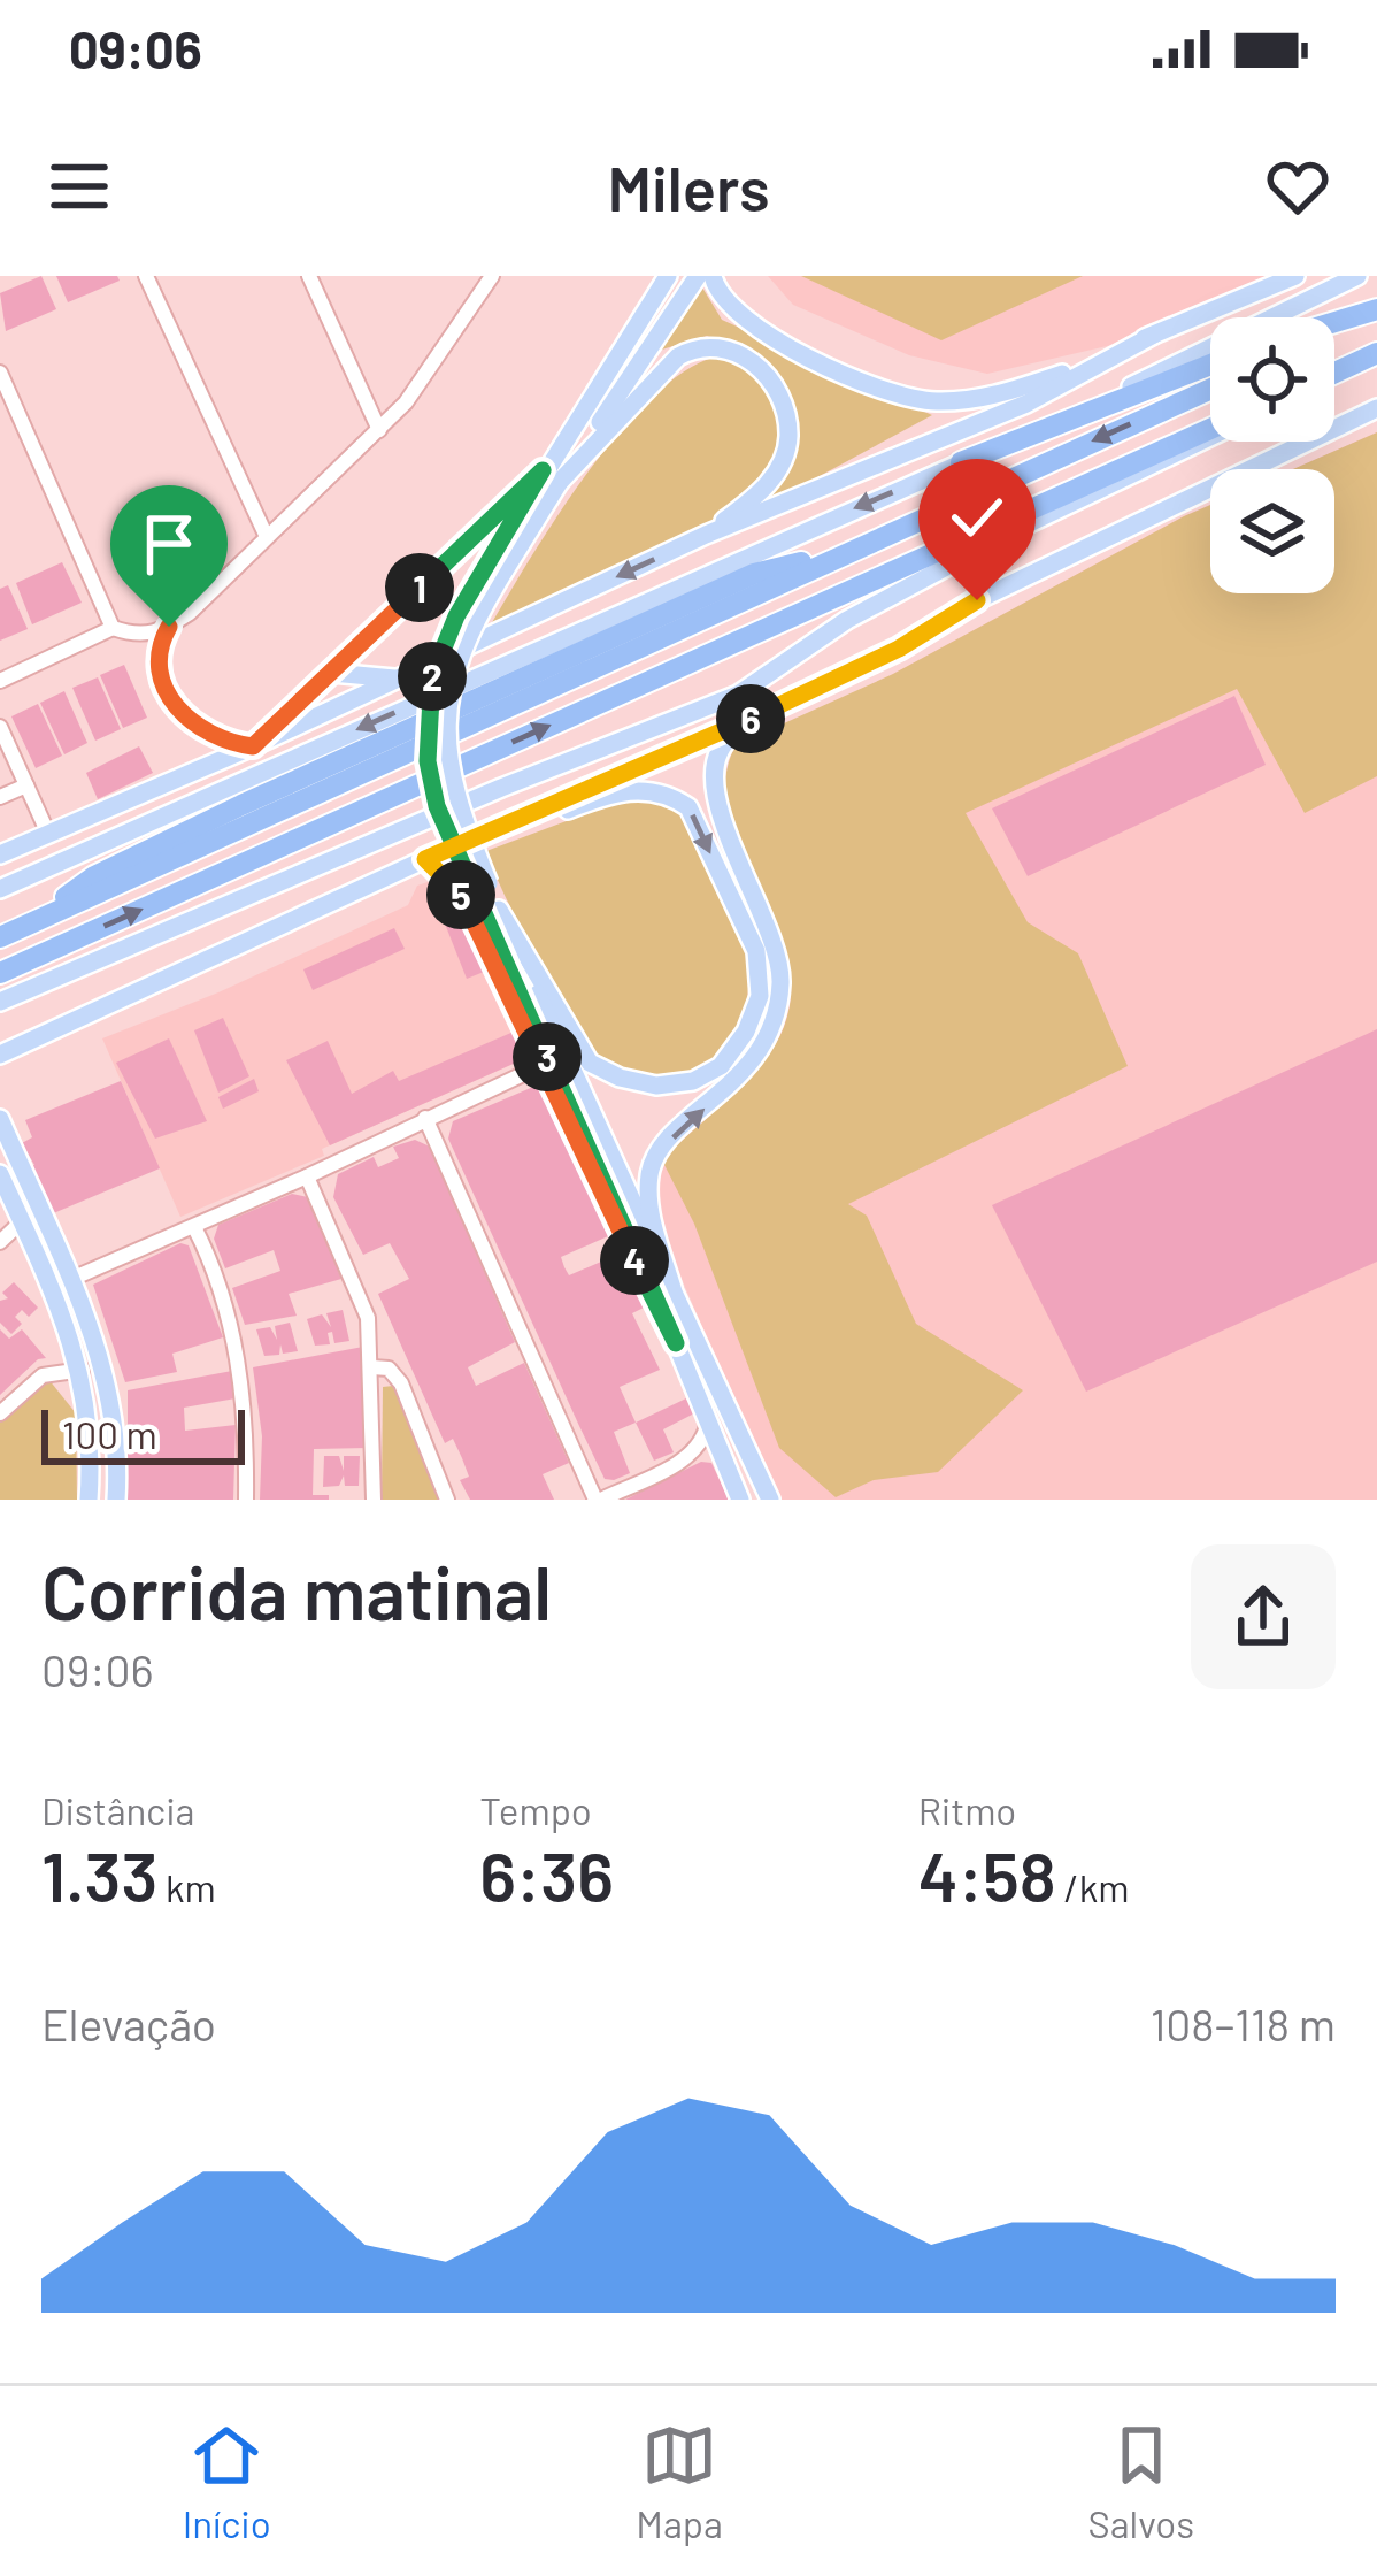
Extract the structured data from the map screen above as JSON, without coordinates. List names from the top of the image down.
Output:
{
  "scale_bar": "100 m",
  "page": {
    "status": "09:06",
    "header": "Milers",
    "pins": [
      "1",
      "2",
      "6",
      "5",
      "3",
      "4"
    ],
    "scale": "100 m",
    "heading": ["Corrida matinal", "09:06"],
    "stats": [
      ["Distância", "1.33 km"],
      ["Tempo", "6:36"],
      ["Ritmo", "4:58 /km"]
    ],
    "chart": ["Elevação", "108–118 m"],
    "tabs": ["Início", "Mapa", "Salvos"]
  }
}
